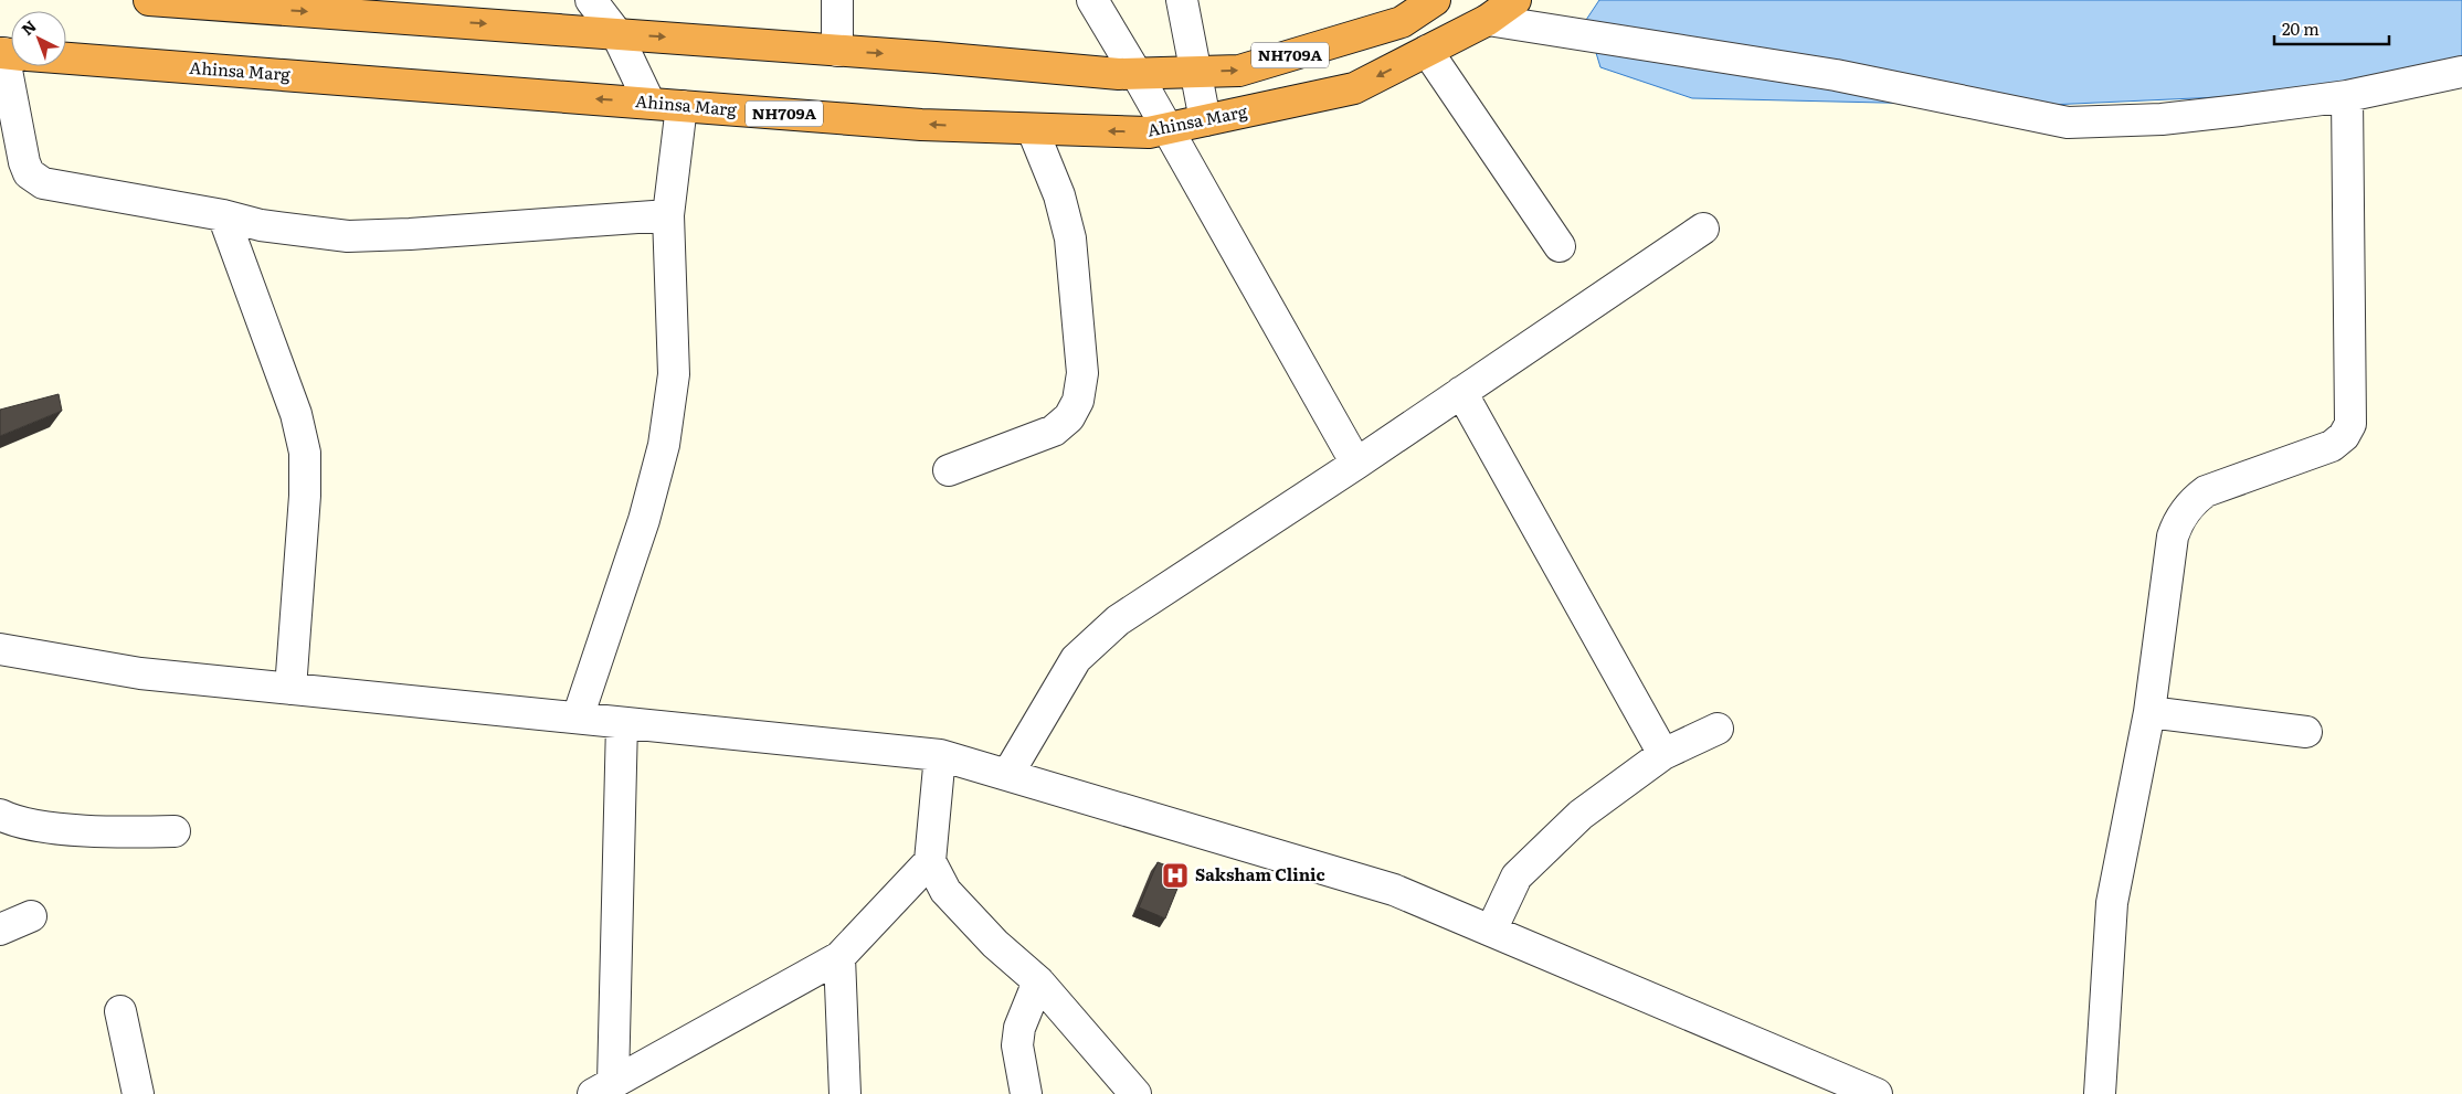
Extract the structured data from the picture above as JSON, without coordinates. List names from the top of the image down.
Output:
{
  "streets": {
    "highway": ["NH709A", "Ahinsa Marg"]
  },
  "places": {
    "hospital": ["Saksham Clinic"]
  },
  "scale_bar": "20 m",
  "north": "top left"
}
